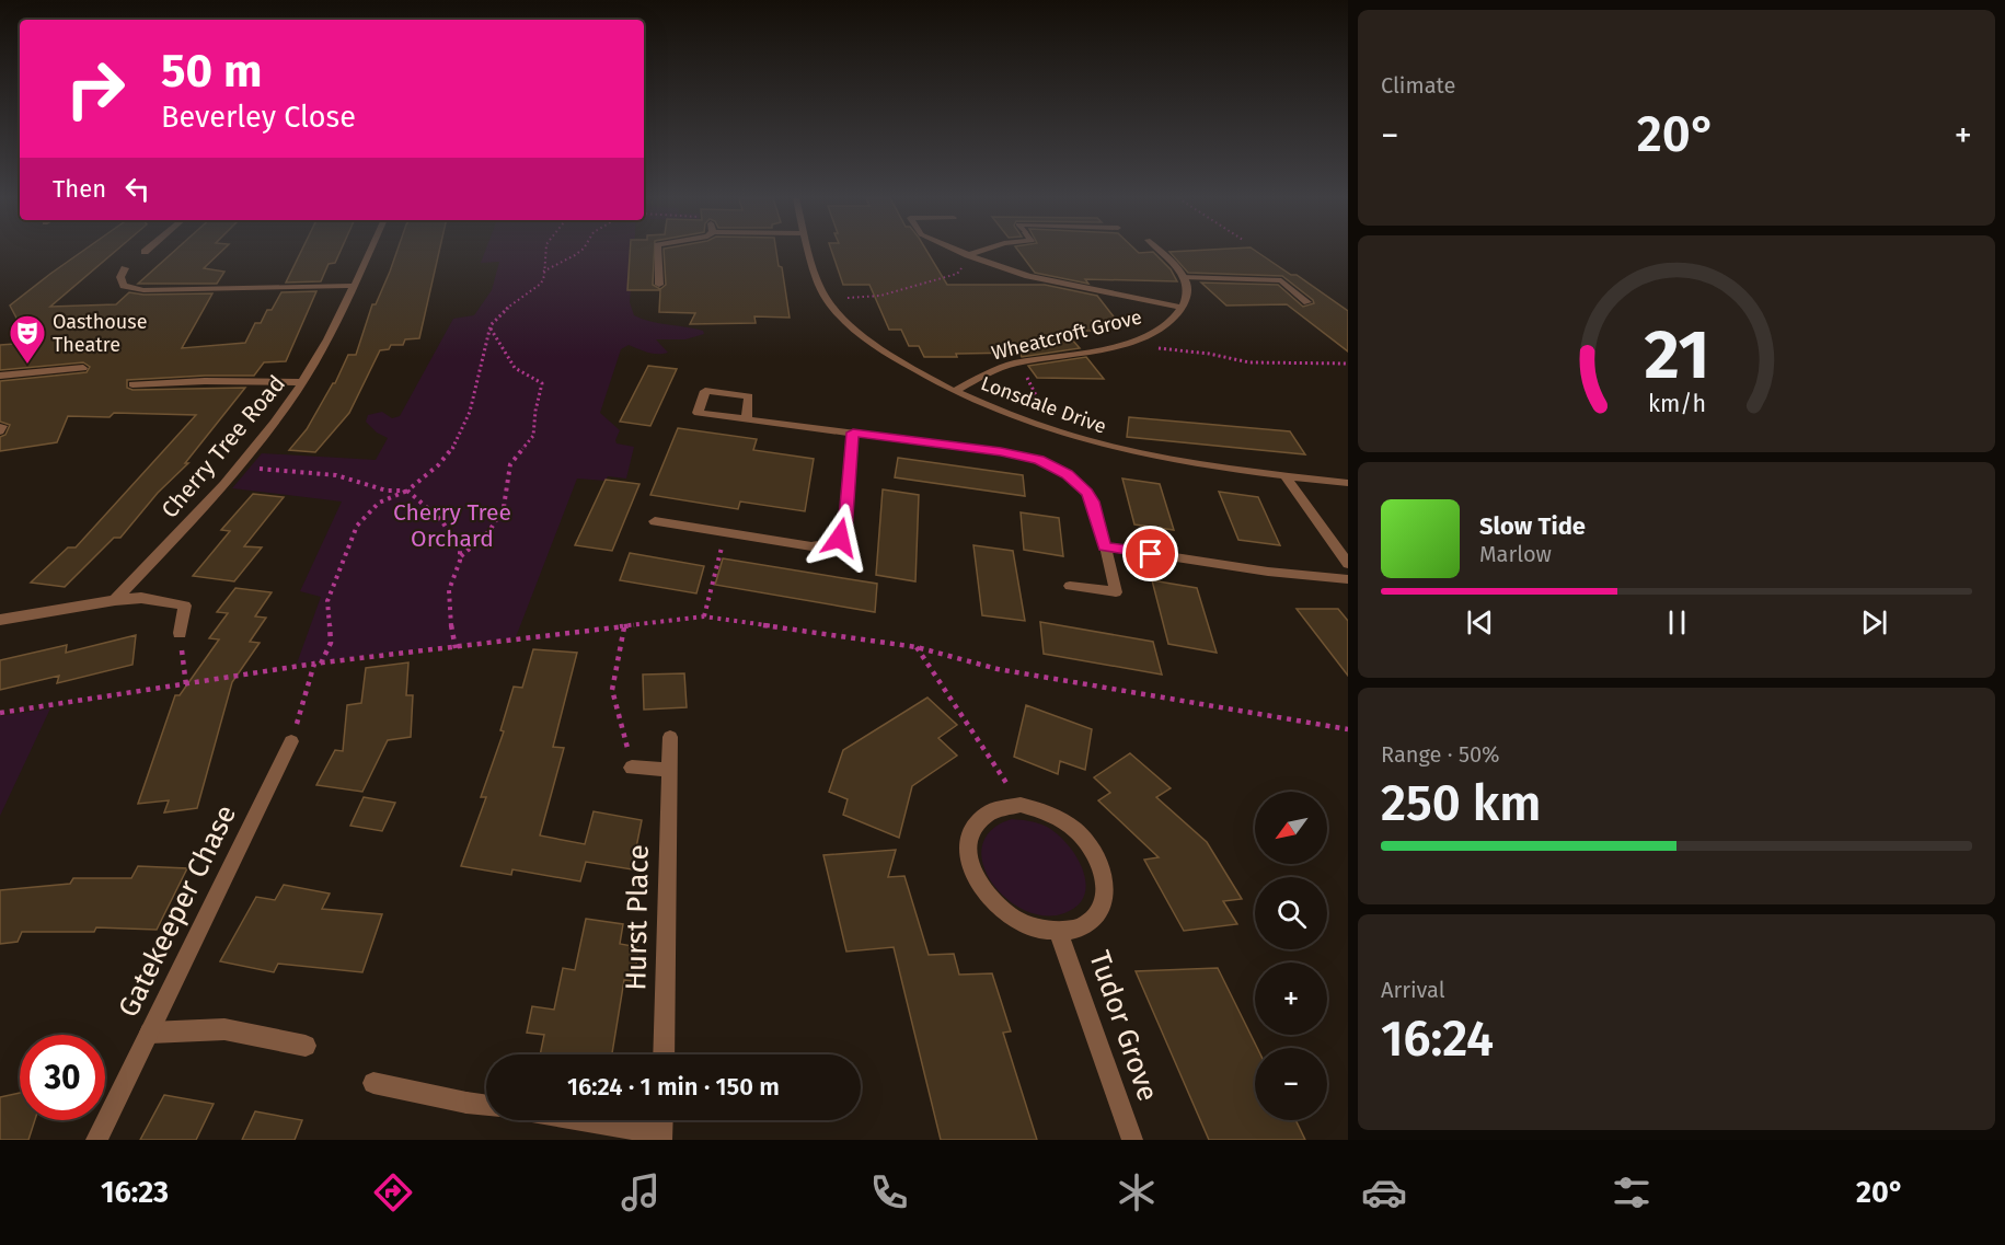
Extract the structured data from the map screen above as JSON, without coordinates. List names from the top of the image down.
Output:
{
  "streets": {
    "street": [
      "Wheatcroft Grove",
      "Lonsdale Drive",
      "Cherry Tree Road",
      "Gatekeeper Chase",
      "Hurst Place",
      "Tudor Grove"
    ]
  },
  "crossings": [
    ["Wheatcroft Grove", "Lonsdale Drive"]
  ],
  "parks": ["Cherry Tree Orchard"],
  "places": {
    "theatre": ["Oasthouse Theatre"]
  },
  "north": "bottom left",
  "page": {
    "tile": [
      "Climate",
      ["Range · 50%", "250 km"],
      ["Arrival", "16:24"]
    ],
    "turn": ["50 m", "Beverley Close"],
    "heat": ["−", "20°", "+"],
    "then": "Then",
    "song": ["Slow Tide", "Marlow"],
    "map_buttons": ["+", "−"],
    "limit": "30",
    "trip": "16:24 · 1 min · 150 m",
    "tabs": ["16:23", "20°"],
    "gauge": ["21", "km/h"]
  }
}
